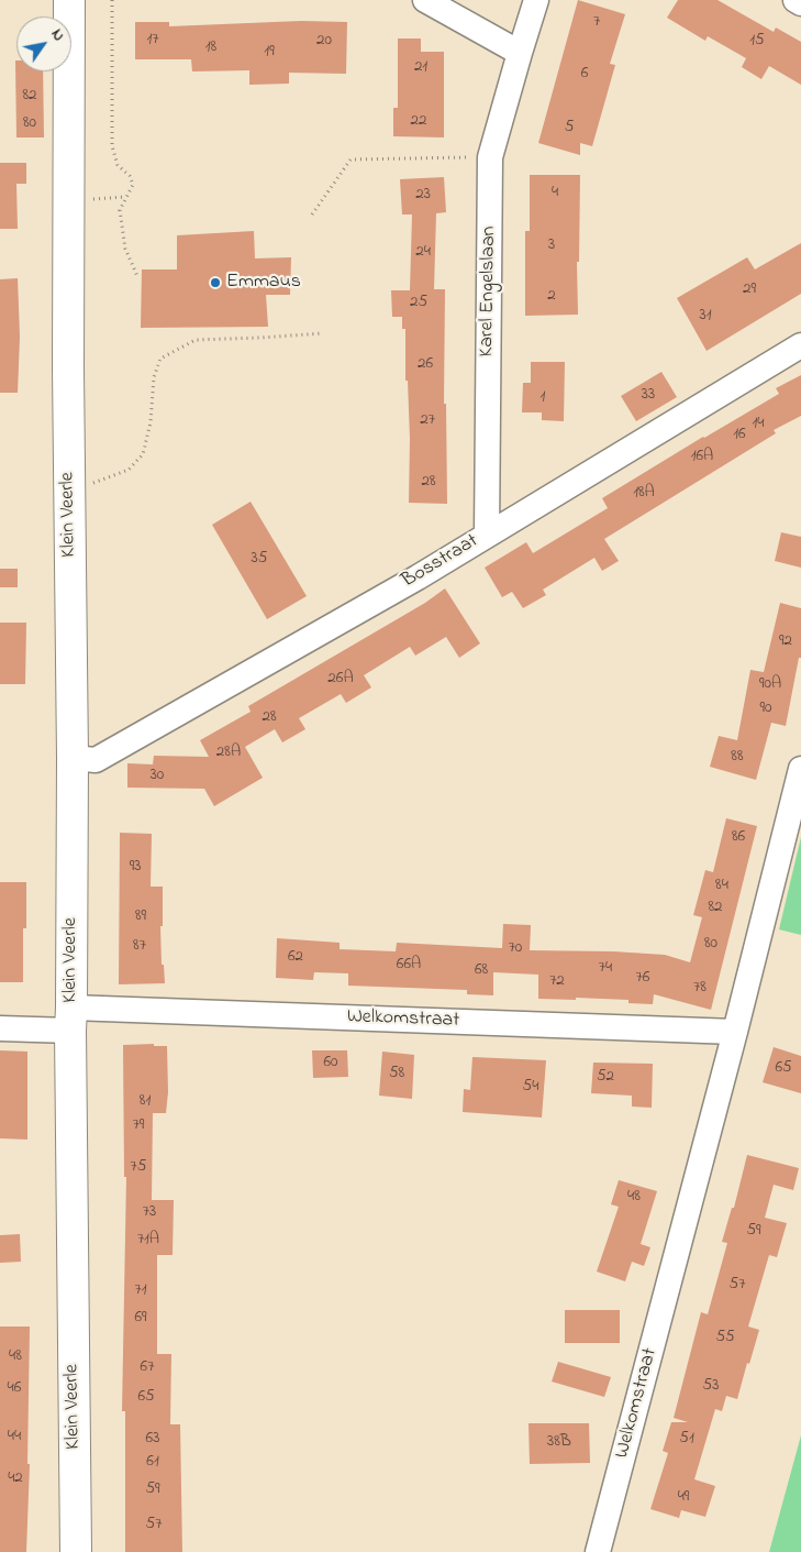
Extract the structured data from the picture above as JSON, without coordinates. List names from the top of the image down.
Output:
{
  "streets": {
    "main road": ["Klein Veerle"],
    "street": ["Karel Engelslaan", "Bosstraat", "Welkomstraat"]
  },
  "crossings": [
    ["Karel Engelslaan", "Bosstraat"],
    ["Klein Veerle", "Bosstraat"],
    ["Klein Veerle", "Welkomstraat"]
  ],
  "places": ["Emmaus"],
  "house_numbers": [
    "7",
    "17",
    "20",
    "15",
    "18",
    "19",
    "21",
    "6",
    "82",
    "22",
    "80",
    "5",
    "4",
    "23",
    "3",
    "24",
    "29",
    "2",
    "25",
    "31",
    "26",
    "33",
    "1",
    "27",
    "14",
    "16",
    "16A",
    "28",
    "18A",
    "35",
    "92",
    "26A",
    "90A",
    "90",
    "28",
    "28A",
    "88",
    "30",
    "86",
    "93",
    "84",
    "82",
    "89",
    "80",
    "87",
    "70",
    "62",
    "66A",
    "74",
    "68",
    "76",
    "72",
    "78",
    "60",
    "65",
    "58",
    "52",
    "54",
    "81",
    "79",
    "75",
    "48",
    "73",
    "59",
    "71A",
    "57",
    "71",
    "69",
    "55",
    "48",
    "67",
    "53",
    "46",
    "65",
    "44",
    "63",
    "51",
    "38B",
    "61",
    "42",
    "59",
    "49",
    "57"
  ],
  "north": "top right"
}
